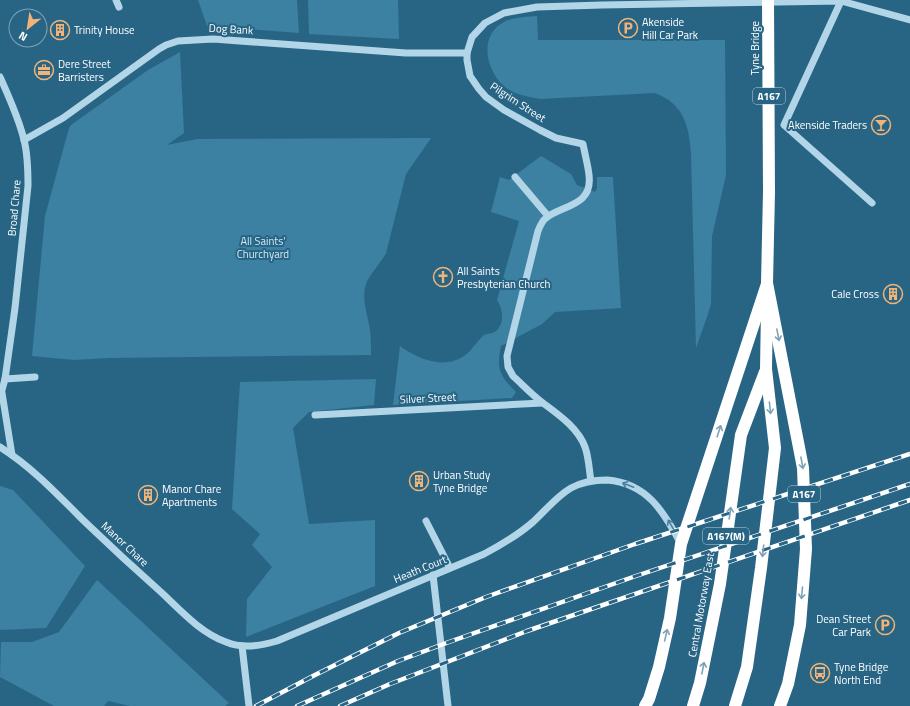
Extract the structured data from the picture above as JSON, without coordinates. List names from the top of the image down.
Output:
{
  "streets": {
    "highway": [
      "Tyne Bridge",
      "A167",
      "A167(M)",
      "Central Motorway East"
    ],
    "street": [
      "Dog Bank",
      "Pilgrim Street",
      "Broad Chare",
      "Silver Street",
      "Manor Chare",
      "Heath Court"
    ]
  },
  "crossings": [
    ["Dog Bank", "Pilgrim Street"],
    ["Dog Bank", "Broad Chare"],
    ["Tyne Bridge", "A167"],
    ["Tyne Bridge", "Central Motorway East"],
    ["A167", "Central Motorway East"],
    ["Broad Chare", "Manor Chare"],
    ["Manor Chare", "Heath Court"]
  ],
  "parks": ["All Saints' Churchyard"],
  "places": {
    "parking": ["Akenside Hill Car Park", "Dean Street Car Park"],
    "building": [
      "Trinity House",
      "Cale Cross",
      "Urban Study Tyne Bridge",
      "Manor Chare Apartments"
    ],
    "office": ["Dere Street Barristers"],
    "bar": ["Akenside Traders"],
    "church": ["All Saints Presbyterian Church"],
    "bus stop": ["Tyne Bridge North End"]
  },
  "north": "bottom left"
}
